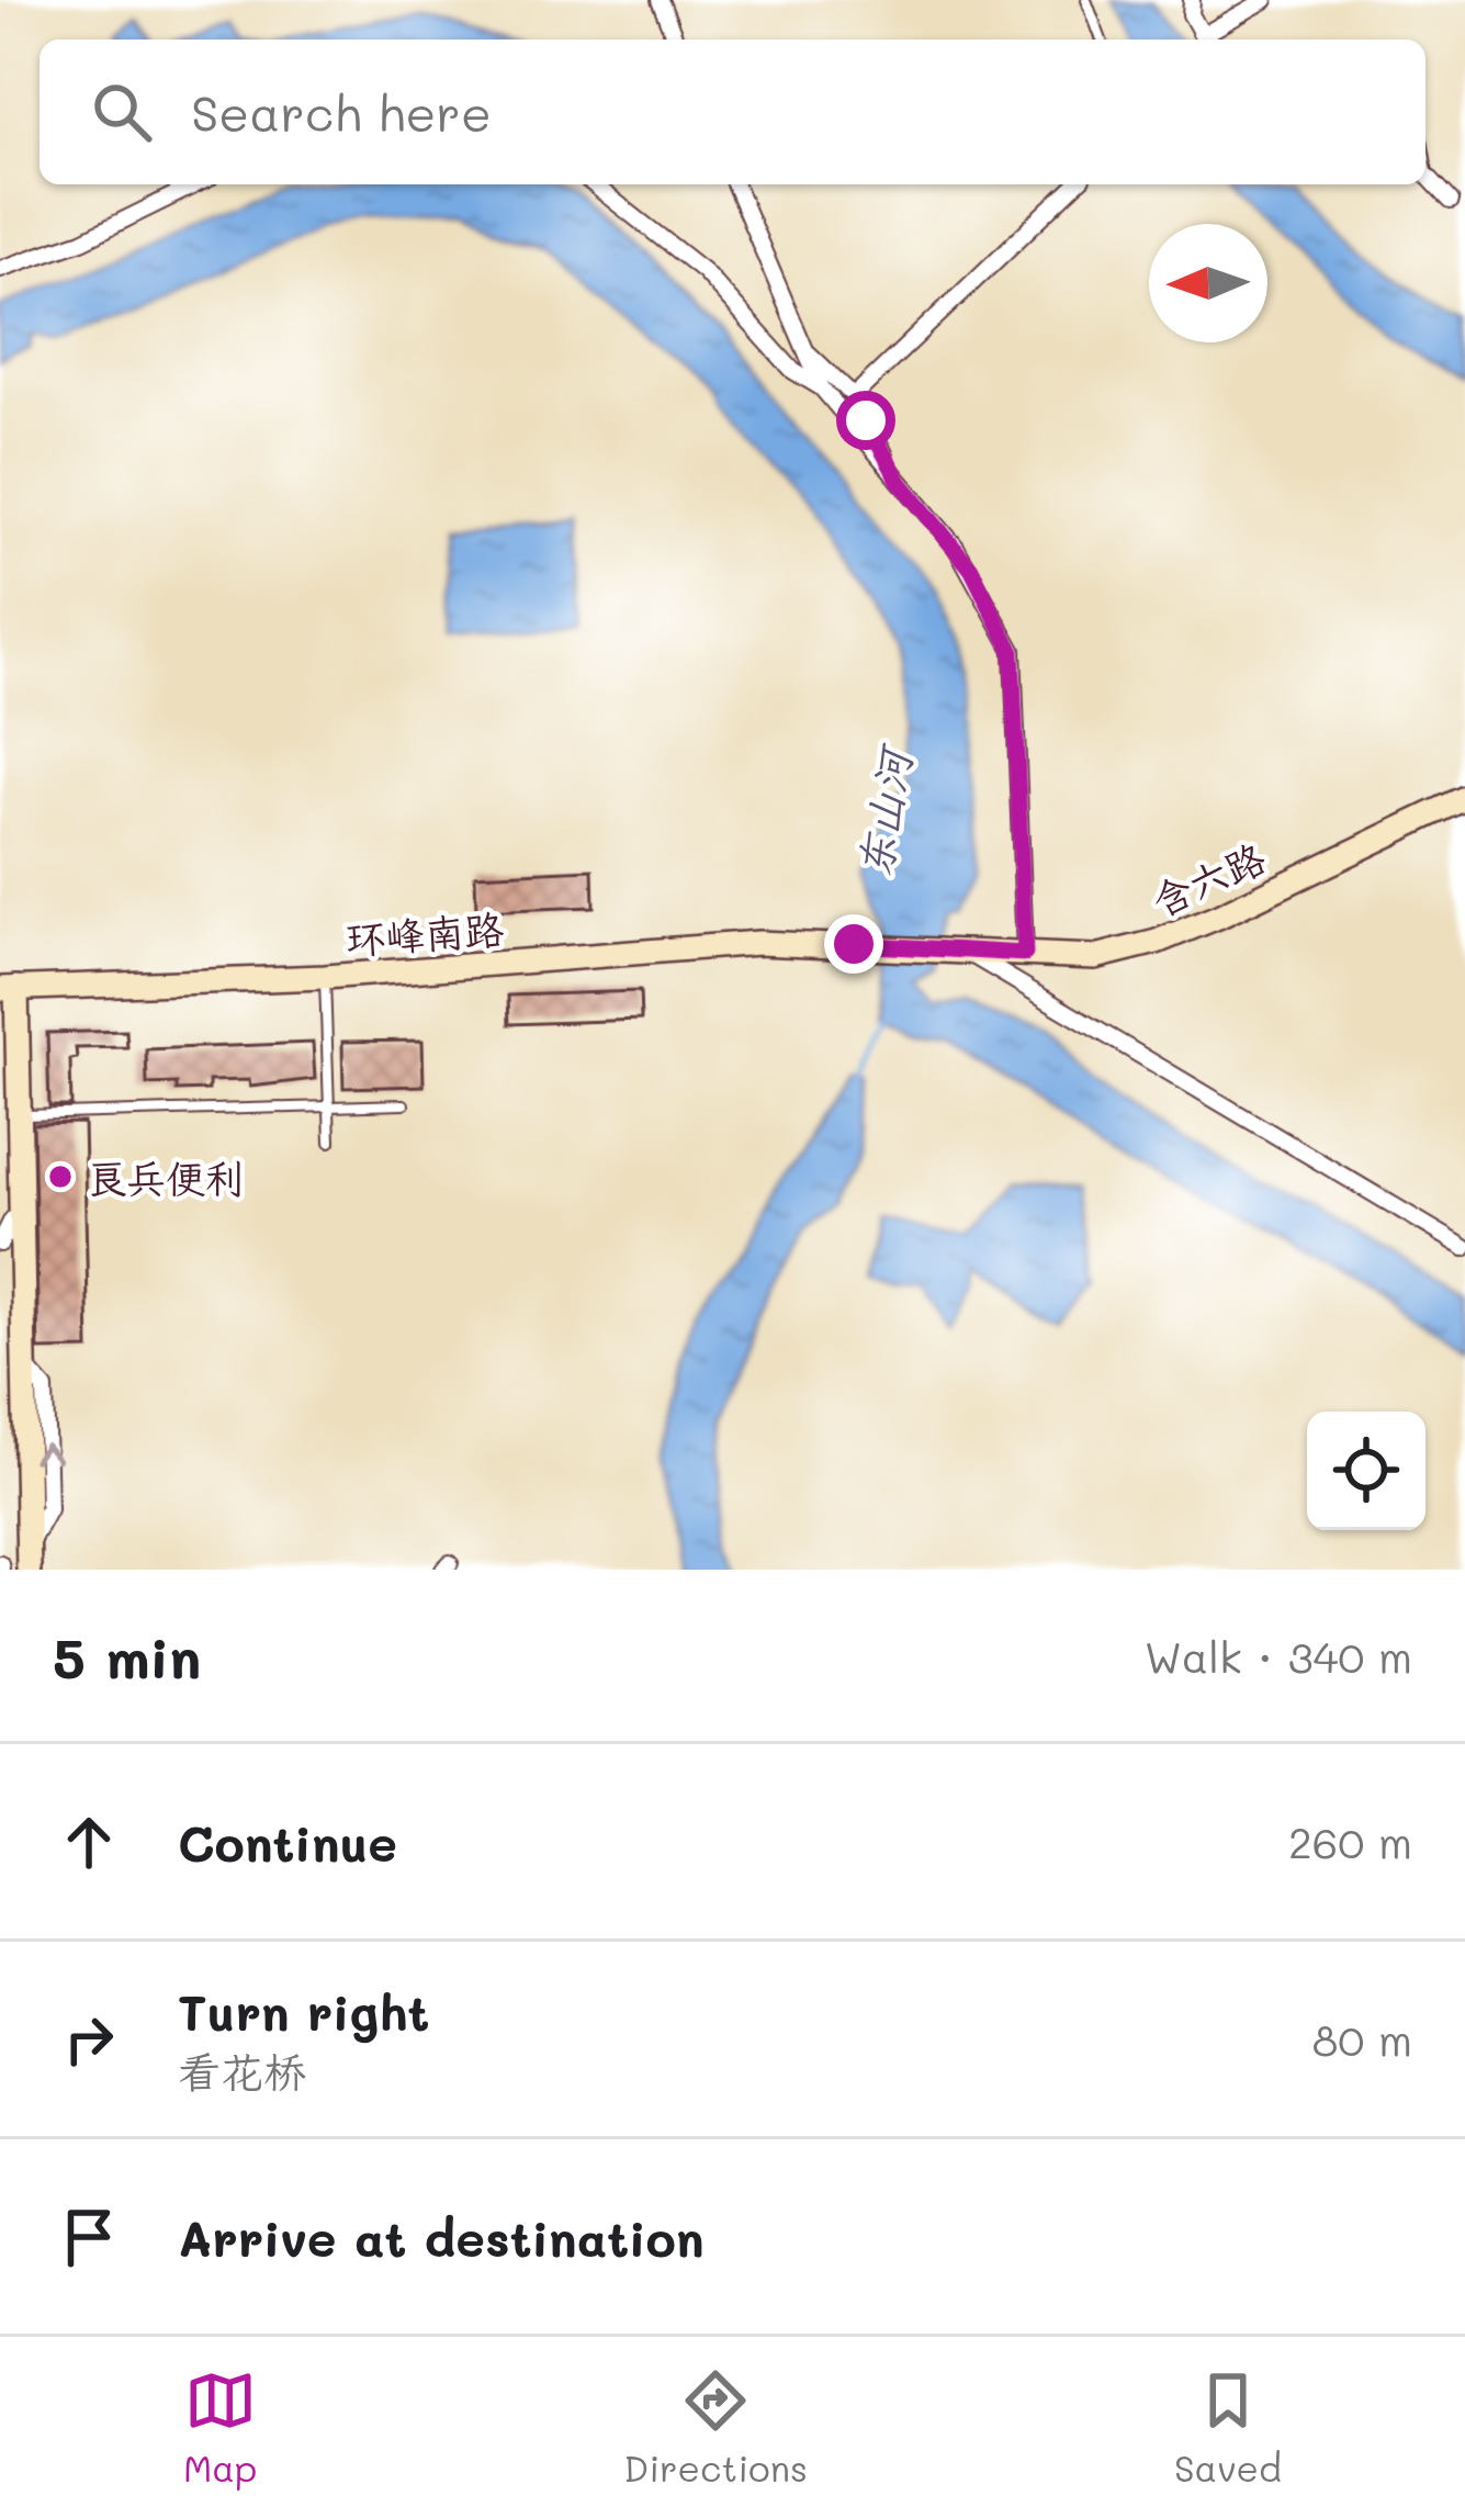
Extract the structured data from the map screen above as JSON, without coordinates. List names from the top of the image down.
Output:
{
  "streets": {
    "main road": ["含六路", "环峰南路"]
  },
  "crossings": [
    ["含六路", "环峰南路"]
  ],
  "water": ["东山河"],
  "places": ["良兵便利"],
  "north": "left",
  "page": {
    "search": "Search here",
    "heading": ["5 min", "Walk · 340 m"],
    "list": [
      ["Continue", "260 m"],
      ["Turn right", "看花桥", "80 m"],
      "Arrive at destination"
    ],
    "nav": ["Map", "Directions", "Saved"]
  }
}
